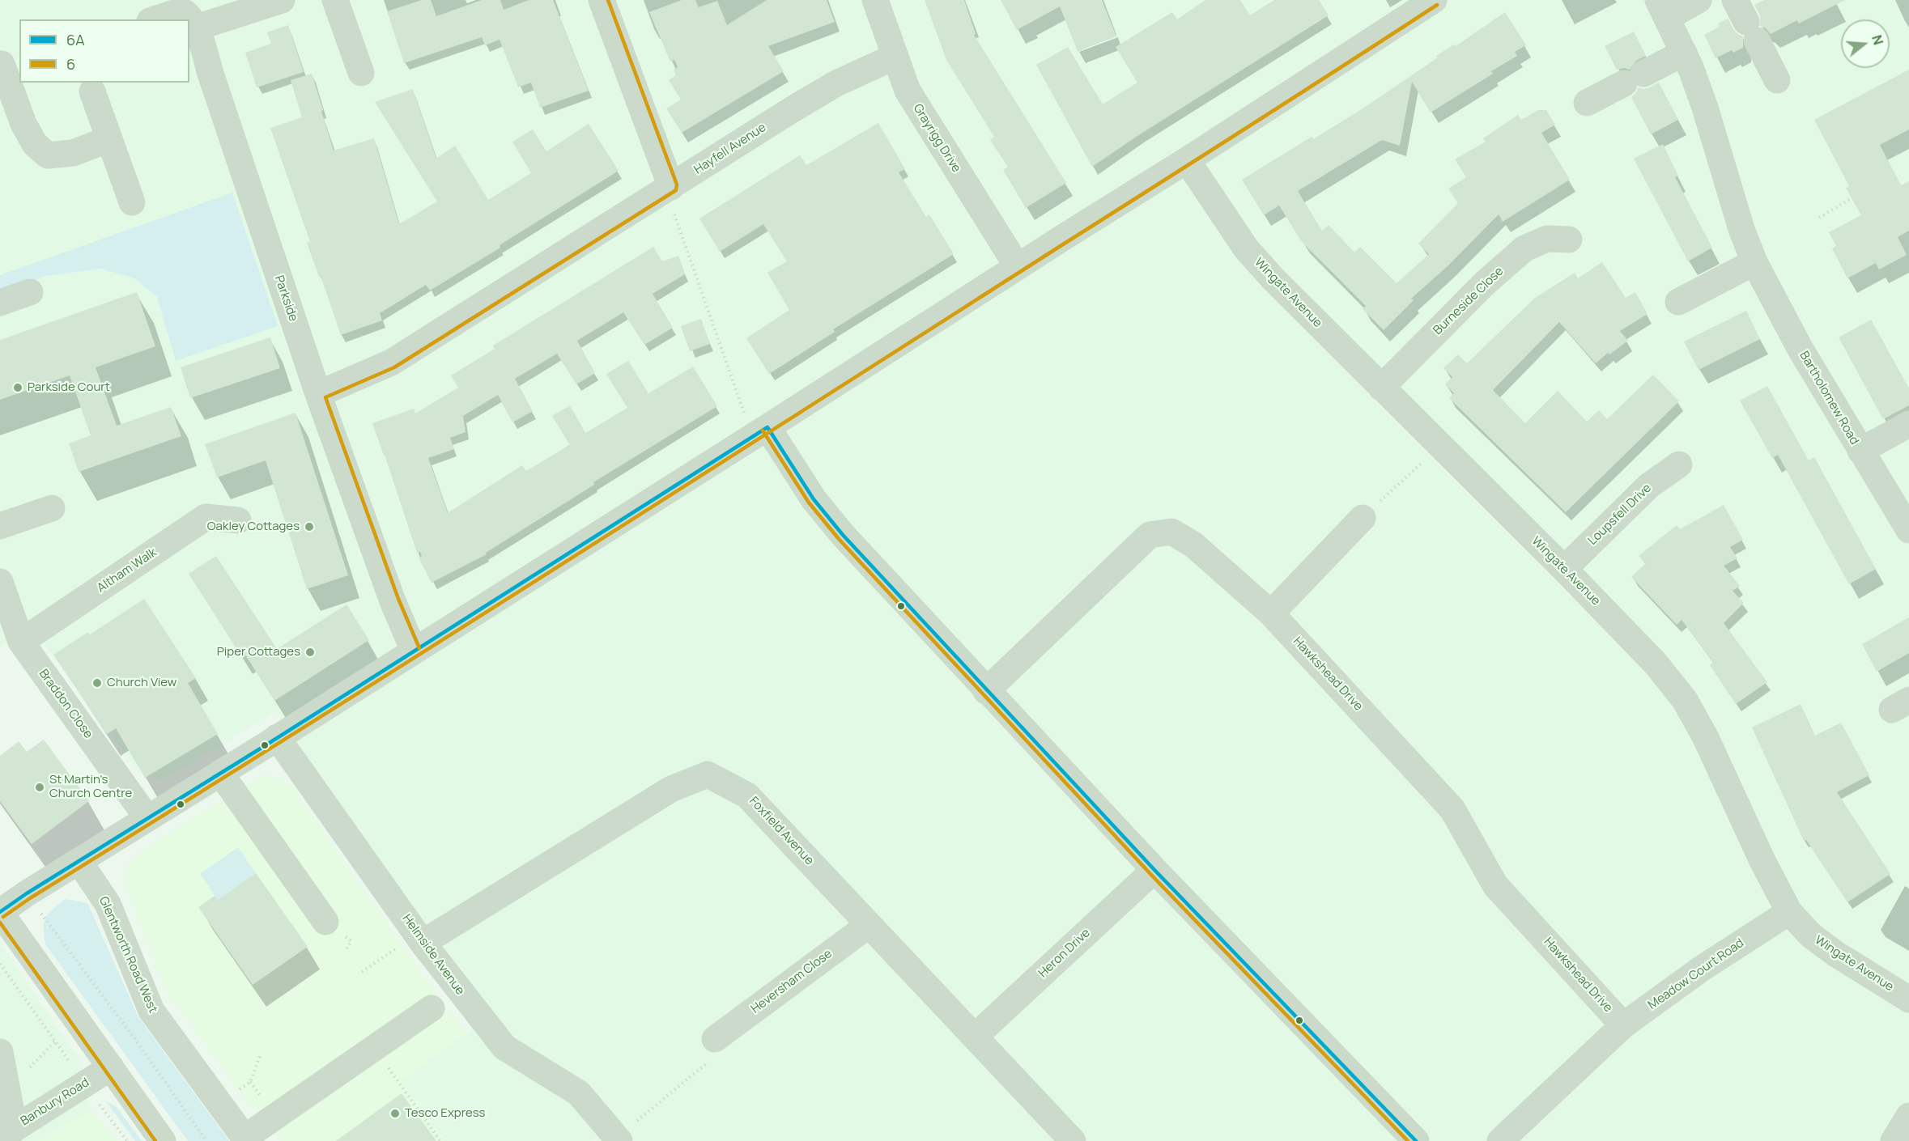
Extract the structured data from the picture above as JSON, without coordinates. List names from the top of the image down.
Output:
{
  "streets": {
    "street": [
      "Grayrigg Drive",
      "Hayfell Avenue",
      "Wingate Avenue",
      "Parkside",
      "Burneside Close",
      "Bartholomew Road",
      "Loupsfell Drive",
      "Altham Walk",
      "Hawkshead Drive",
      "Braddon Close",
      "Foxfield Avenue",
      "Heron Drive",
      "Glentworth Road West",
      "Helmside Avenue",
      "Meadow Court Road",
      "Heversham Close",
      "Banbury Road"
    ]
  },
  "crossings": [
    ["Grayrigg Drive", "Hayfell Avenue"],
    ["Hayfell Avenue", "Parkside"],
    ["Wingate Avenue", "Burneside Close"],
    ["Wingate Avenue", "Loupsfell Drive"],
    ["Wingate Avenue", "Meadow Court Road"],
    ["Altham Walk", "Braddon Close"],
    ["Hawkshead Drive", "Meadow Court Road"],
    ["Foxfield Avenue", "Heron Drive"],
    ["Foxfield Avenue", "Helmside Avenue"],
    ["Foxfield Avenue", "Heversham Close"]
  ],
  "places": [
    "Parkside Court",
    "Oakley Cottages",
    "Piper Cottages",
    "Church View",
    "St Martin's Church Centre",
    "Tesco Express"
  ],
  "lines": ["transit line 6", "transit line 6A"],
  "legend": ["6A", "6"],
  "north": "right"
}
